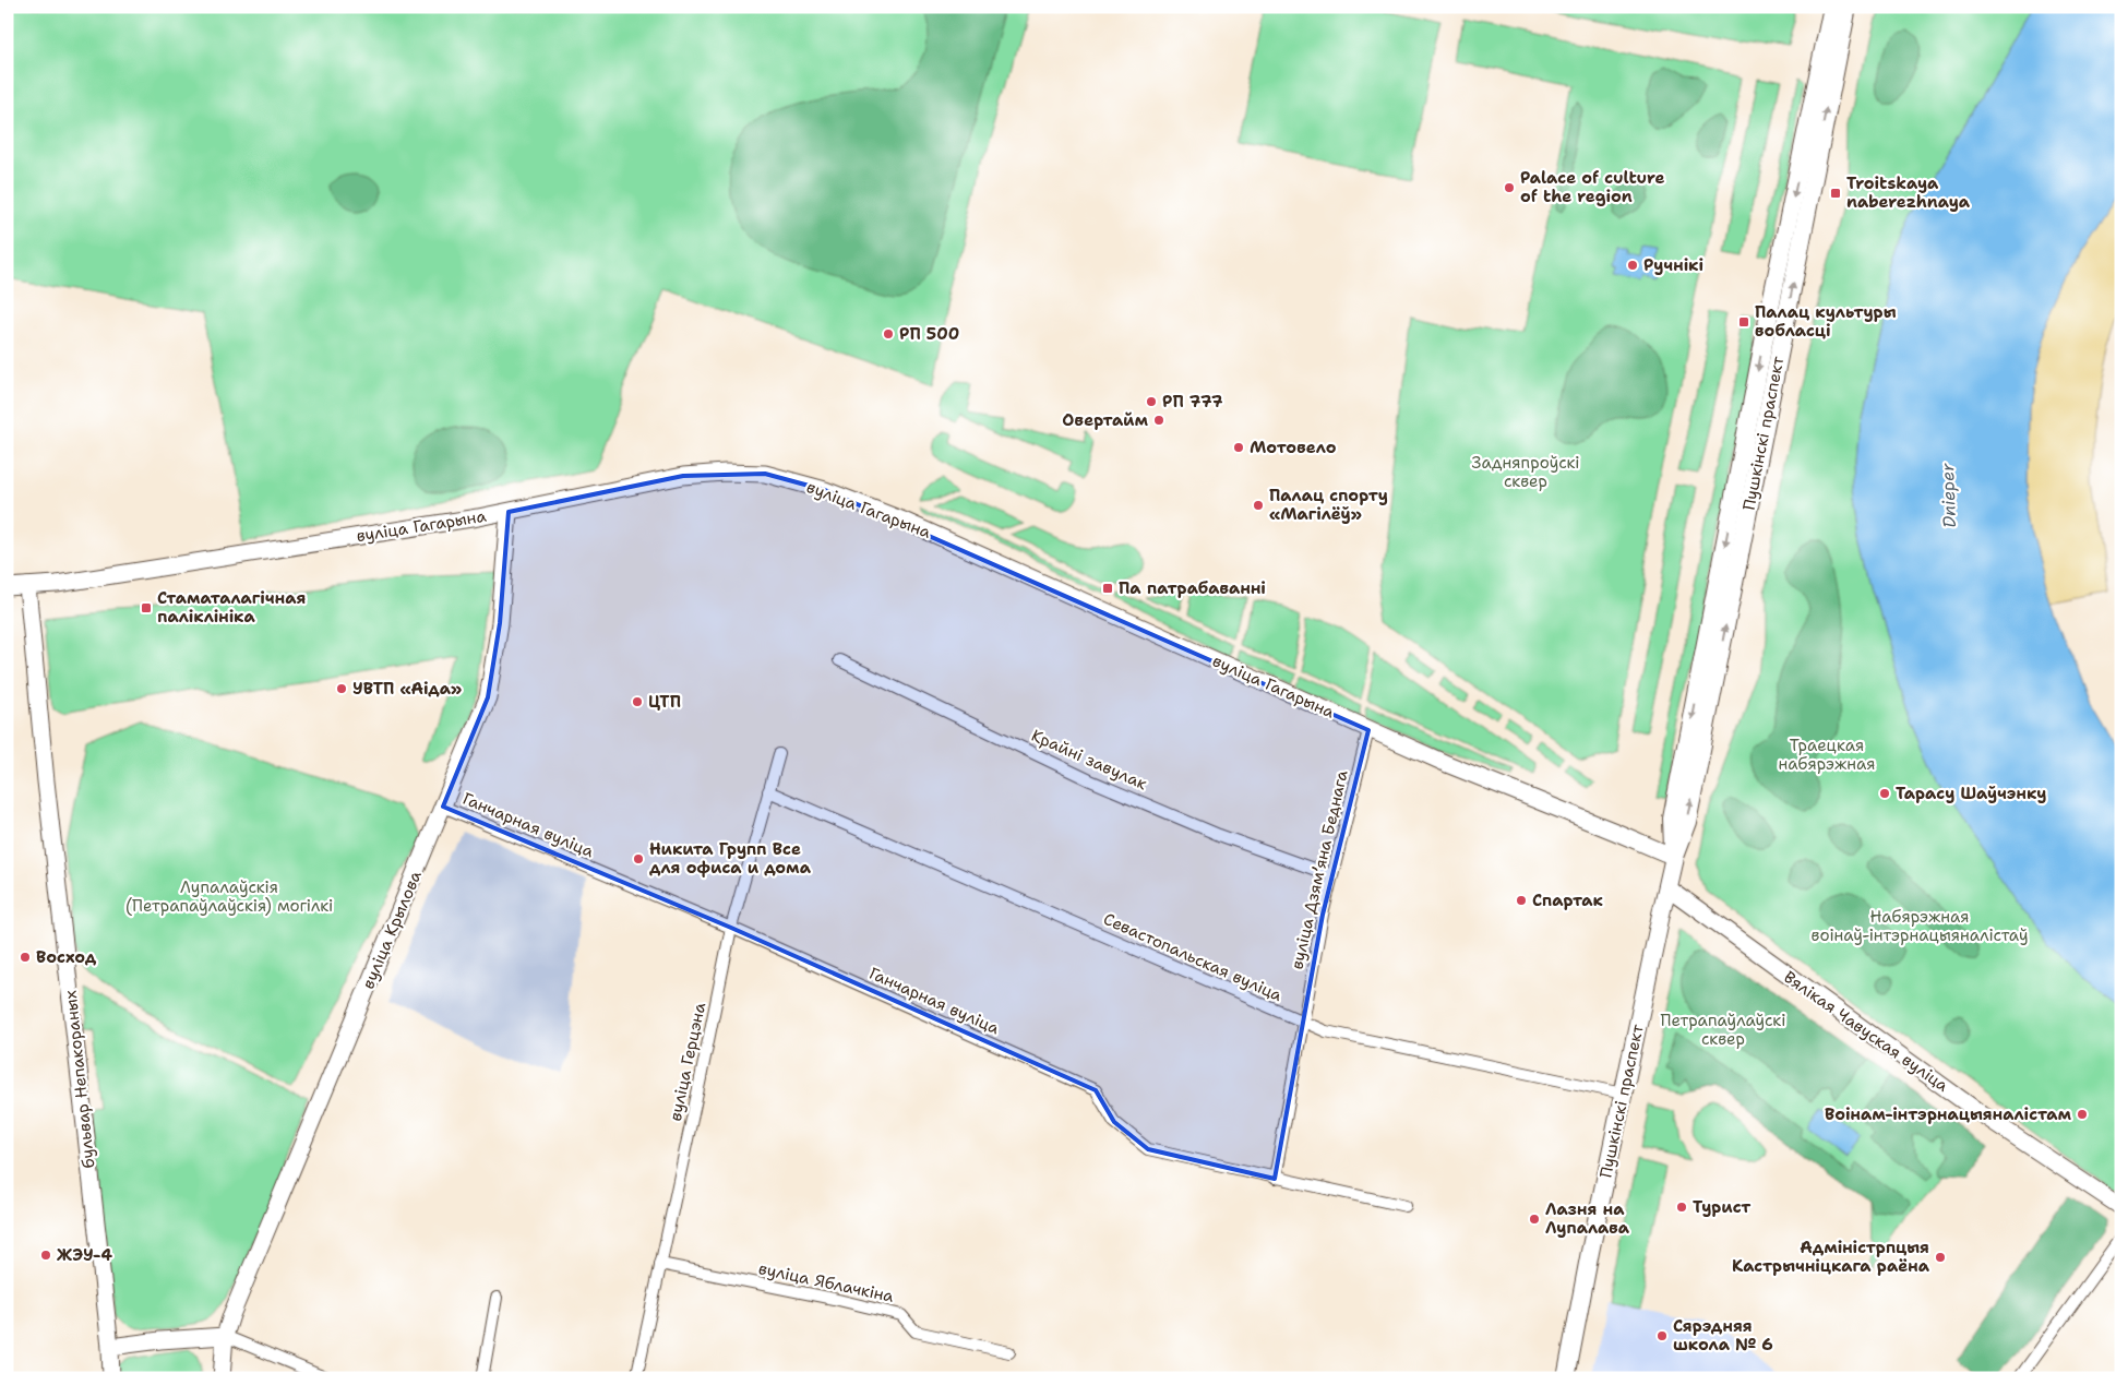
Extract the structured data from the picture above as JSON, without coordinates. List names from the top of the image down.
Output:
{
  "streets": {
    "main road": [
      "Пушкінскі праспект",
      "вуліца Гагарына",
      "вуліца Крылова",
      "Вялікая Чавуская вуліца",
      "бульвар Непакораных"
    ],
    "street": [
      "Крайні завулак",
      "Ганчарная вуліца",
      "вуліца Дзямʼяна Беднага",
      "Севастопальская вуліца",
      "вуліца Герцэна",
      "вуліца Яблачкіна"
    ]
  },
  "crossings": [
    ["Пушкінскі праспект", "вуліца Гагарына"],
    ["Пушкінскі праспект", "Севастопальская вуліца"],
    ["Пушкінскі праспект", "Вялікая Чавуская вуліца"],
    ["вуліца Гагарына", "вуліца Дзямʼяна Беднага"],
    ["вуліца Гагарына", "вуліца Крылова"],
    ["вуліца Гагарына", "бульвар Непакораных"],
    ["Крайні завулак", "вуліца Дзямʼяна Беднага"],
    ["Ганчарная вуліца", "вуліца Дзямʼяна Беднага"],
    ["Ганчарная вуліца", "вуліца Крылова"],
    ["Ганчарная вуліца", "вуліца Герцэна"],
    ["вуліца Дзямʼяна Беднага", "Севастопальская вуліца"],
    ["Севастопальская вуліца", "вуліца Герцэна"],
    ["вуліца Герцэна", "вуліца Яблачкіна"]
  ],
  "water": ["Dnieper"],
  "parks": [
    "Задняпроўскі сквер",
    "Траецкая набярэжная",
    "Лупалаўскія (Петрапаўлаўскія) могілкі",
    "Набярэжная воінаў-інтэрнацыяналістаў",
    "Петрапаўлаўскі сквер"
  ],
  "places": {
    "other": [
      "Palace of culture of the region",
      "Ручнікі",
      "РП 500",
      "РП 777",
      "Овертайм",
      "Мотовело",
      "Палац спорту «Магілёў»",
      "УВТП «Аіда»",
      "ЦТП",
      "Тарасу Шаўчэнку",
      "Никита Групп Все для офиса и дома",
      "Спартак",
      "Восход",
      "Воінам-інтэрнацыяналістам",
      "Турист",
      "Лазня на Лупалава",
      "ЖЭУ-4",
      "Адміністрпцыя Кастрычніцкага раёна",
      "Сярэдняя школа № 6"
    ],
    "transit": [
      "Troitskaya naberezhnaya",
      "Палац культуры вобласці",
      "Па патрабаванні",
      "Стаматалагічная паліклініка"
    ]
  }
}
